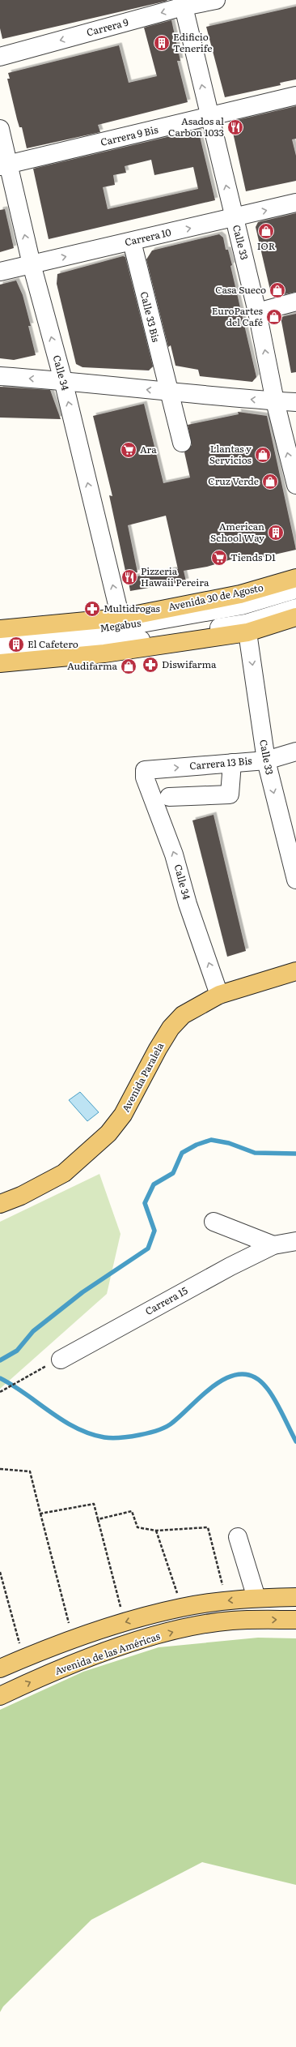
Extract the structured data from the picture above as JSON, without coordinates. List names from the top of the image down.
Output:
{
  "streets": {
    "main road": ["Avenida 30 de Agosto", "Avenida Paralela", "Avenida de las Américas"],
    "street": [
      "Carrera 9",
      "Carrera 9 Bis",
      "Carrera 10",
      "Calle 33",
      "Calle 33 Bis",
      "Calle 34",
      "Megabus",
      "Carrera 13 Bis",
      "Carrera 15"
    ]
  },
  "crossings": [
    ["Carrera 9", "Calle 33"],
    ["Carrera 9 Bis", "Calle 33"],
    ["Carrera 9 Bis", "Calle 34"],
    ["Carrera 10", "Calle 33"],
    ["Carrera 10", "Calle 33 Bis"],
    ["Carrera 10", "Calle 34"],
    ["Calle 33", "Carrera 13 Bis"],
    ["Calle 34", "Avenida 30 de Agosto"],
    ["Calle 34", "Carrera 13 Bis"],
    ["Calle 34", "Avenida Paralela"]
  ],
  "one_way": ["Carrera 9", "Calle 34", "Carrera 13 Bis"],
  "places": {
    "building": ["Edificio Tenerife", "American School Way", "El Cafetero"],
    "restaurant": ["Asados al Carbon 1033", "Pizzeria Hawaii Pereira"],
    "shop": [
      "IOR",
      "Casa Sueco",
      "EuroPartes del Café",
      "Llantas y Servicios",
      "Cruz Verde",
      "Audifarma"
    ],
    "supermarket": ["Ara", "Tiends D1"],
    "pharmacy": ["Multidrogas", "Diswifarma"]
  }
}
